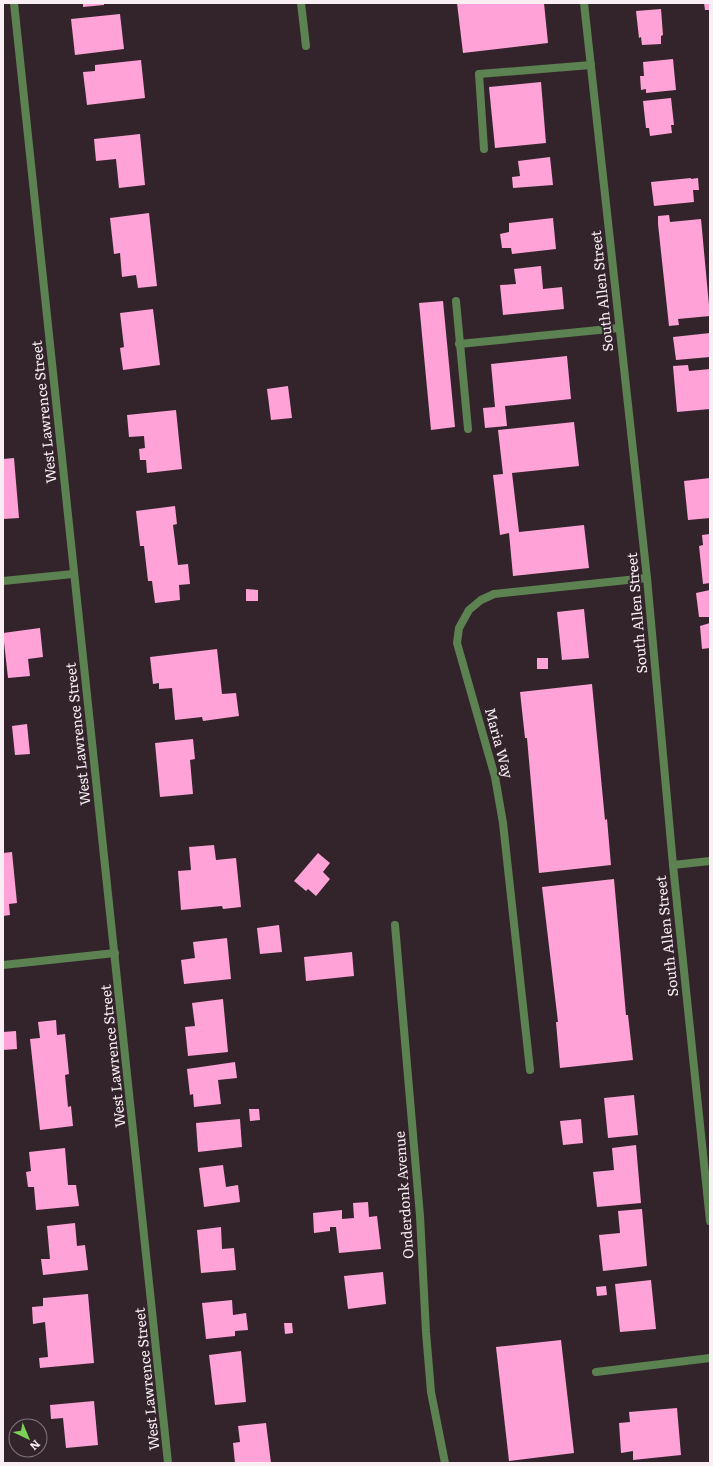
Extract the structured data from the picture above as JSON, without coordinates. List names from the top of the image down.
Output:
{
  "streets": {
    "street": [
      "South Allen Street",
      "West Lawrence Street",
      "Maria Way",
      "Onderdonk Avenue"
    ]
  },
  "crossings": [
    ["South Allen Street", "Maria Way"]
  ],
  "north": "bottom right"
}
